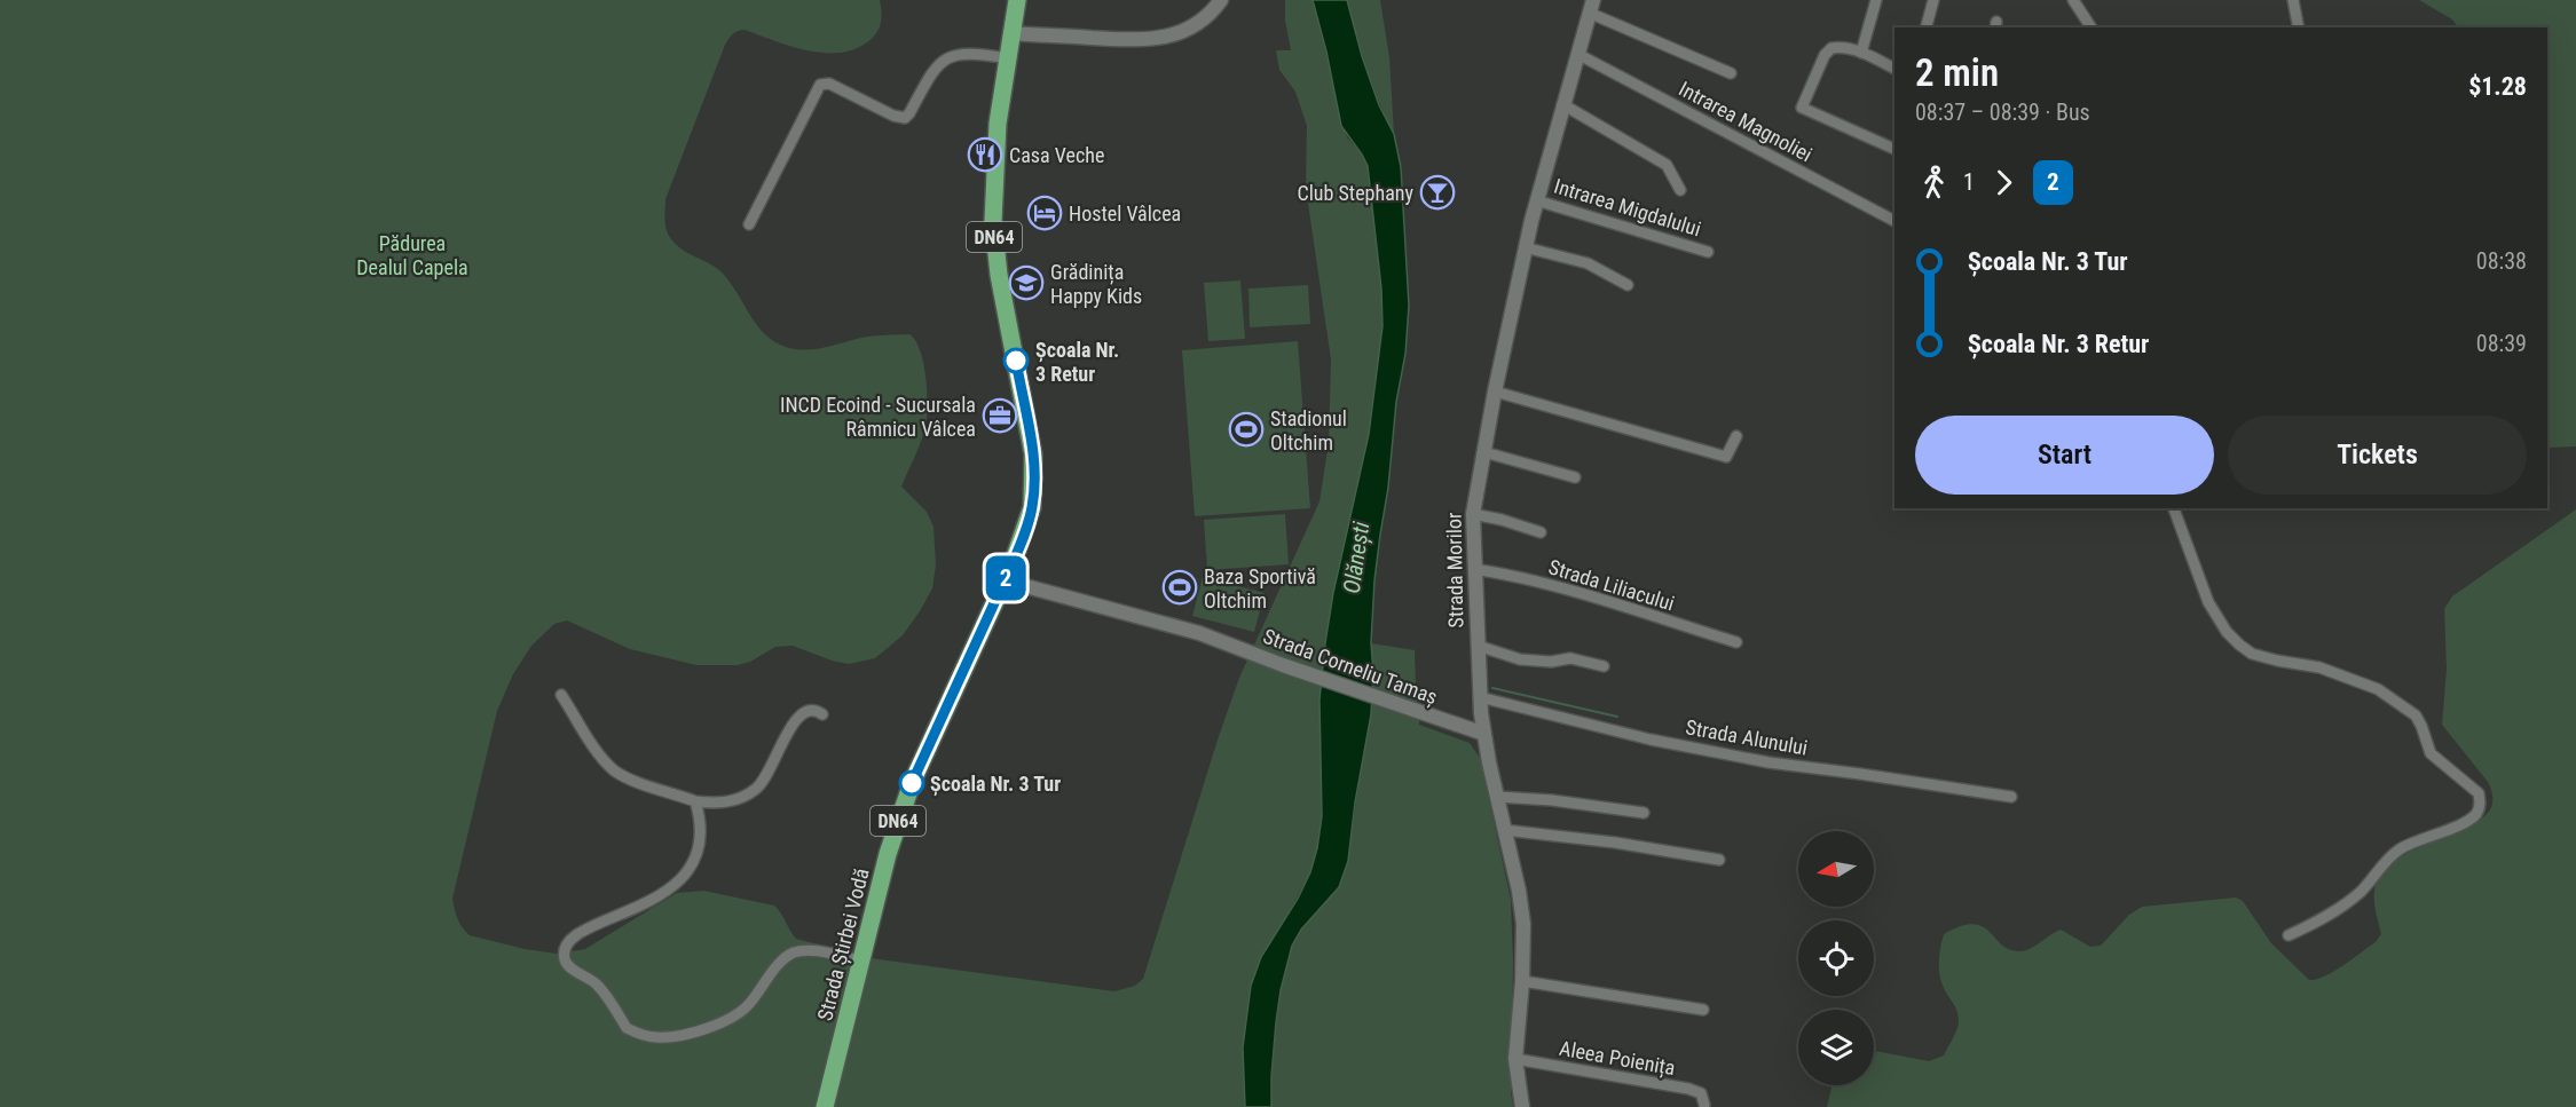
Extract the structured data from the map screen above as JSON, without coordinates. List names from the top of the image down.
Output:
{
  "streets": {
    "main road": ["DN64", "Strada Știrbei Vodă"],
    "street": [
      "Intrarea Magnoliei",
      "Intrarea Migdalului",
      "Strada Morilor",
      "Strada Liliacului",
      "Strada Corneliu Tamaș",
      "Strada Alunului",
      "Aleea Poienița"
    ]
  },
  "crossings": [
    ["Intrarea Magnoliei", "Strada Morilor"],
    ["Intrarea Migdalului", "Strada Morilor"],
    ["Strada Morilor", "Strada Liliacului"],
    ["Strada Morilor", "Strada Corneliu Tamaș"],
    ["Strada Morilor", "Strada Alunului"],
    ["Strada Morilor", "Aleea Poienița"],
    ["Strada Corneliu Tamaș", "Strada Știrbei Vodă"]
  ],
  "water": ["Olănești"],
  "parks": ["Pădurea Dealul Capela"],
  "places": {
    "restaurant": ["Casa Veche"],
    "bar": ["Club Stephany"],
    "hotel": ["Hostel Vâlcea"],
    "school or university": ["Grădinița Happy Kids"],
    "other": ["Școala Nr. 3 Retur", "Școala Nr. 3 Tur"],
    "office": ["INCD Ecoind - Sucursala Râmnicu Vâlcea"],
    "sports": ["Stadionul Oltchim", "Baza Sportivă Oltchim"]
  },
  "lines": ["bus line 2"],
  "north": "left",
  "page": {
    "on_map": "2",
    "heading": ["2 min", "08:37 – 08:39 · Bus", "$1.28"],
    "legs": ["1", "2"],
    "list": [
      {
        "name": "Școala Nr. 3 Tur",
        "value": "08:38"
      },
      {
        "name": "Școala Nr. 3 Retur",
        "value": "08:39"
      }
    ],
    "buttons": ["Start", "Tickets"]
  }
}
